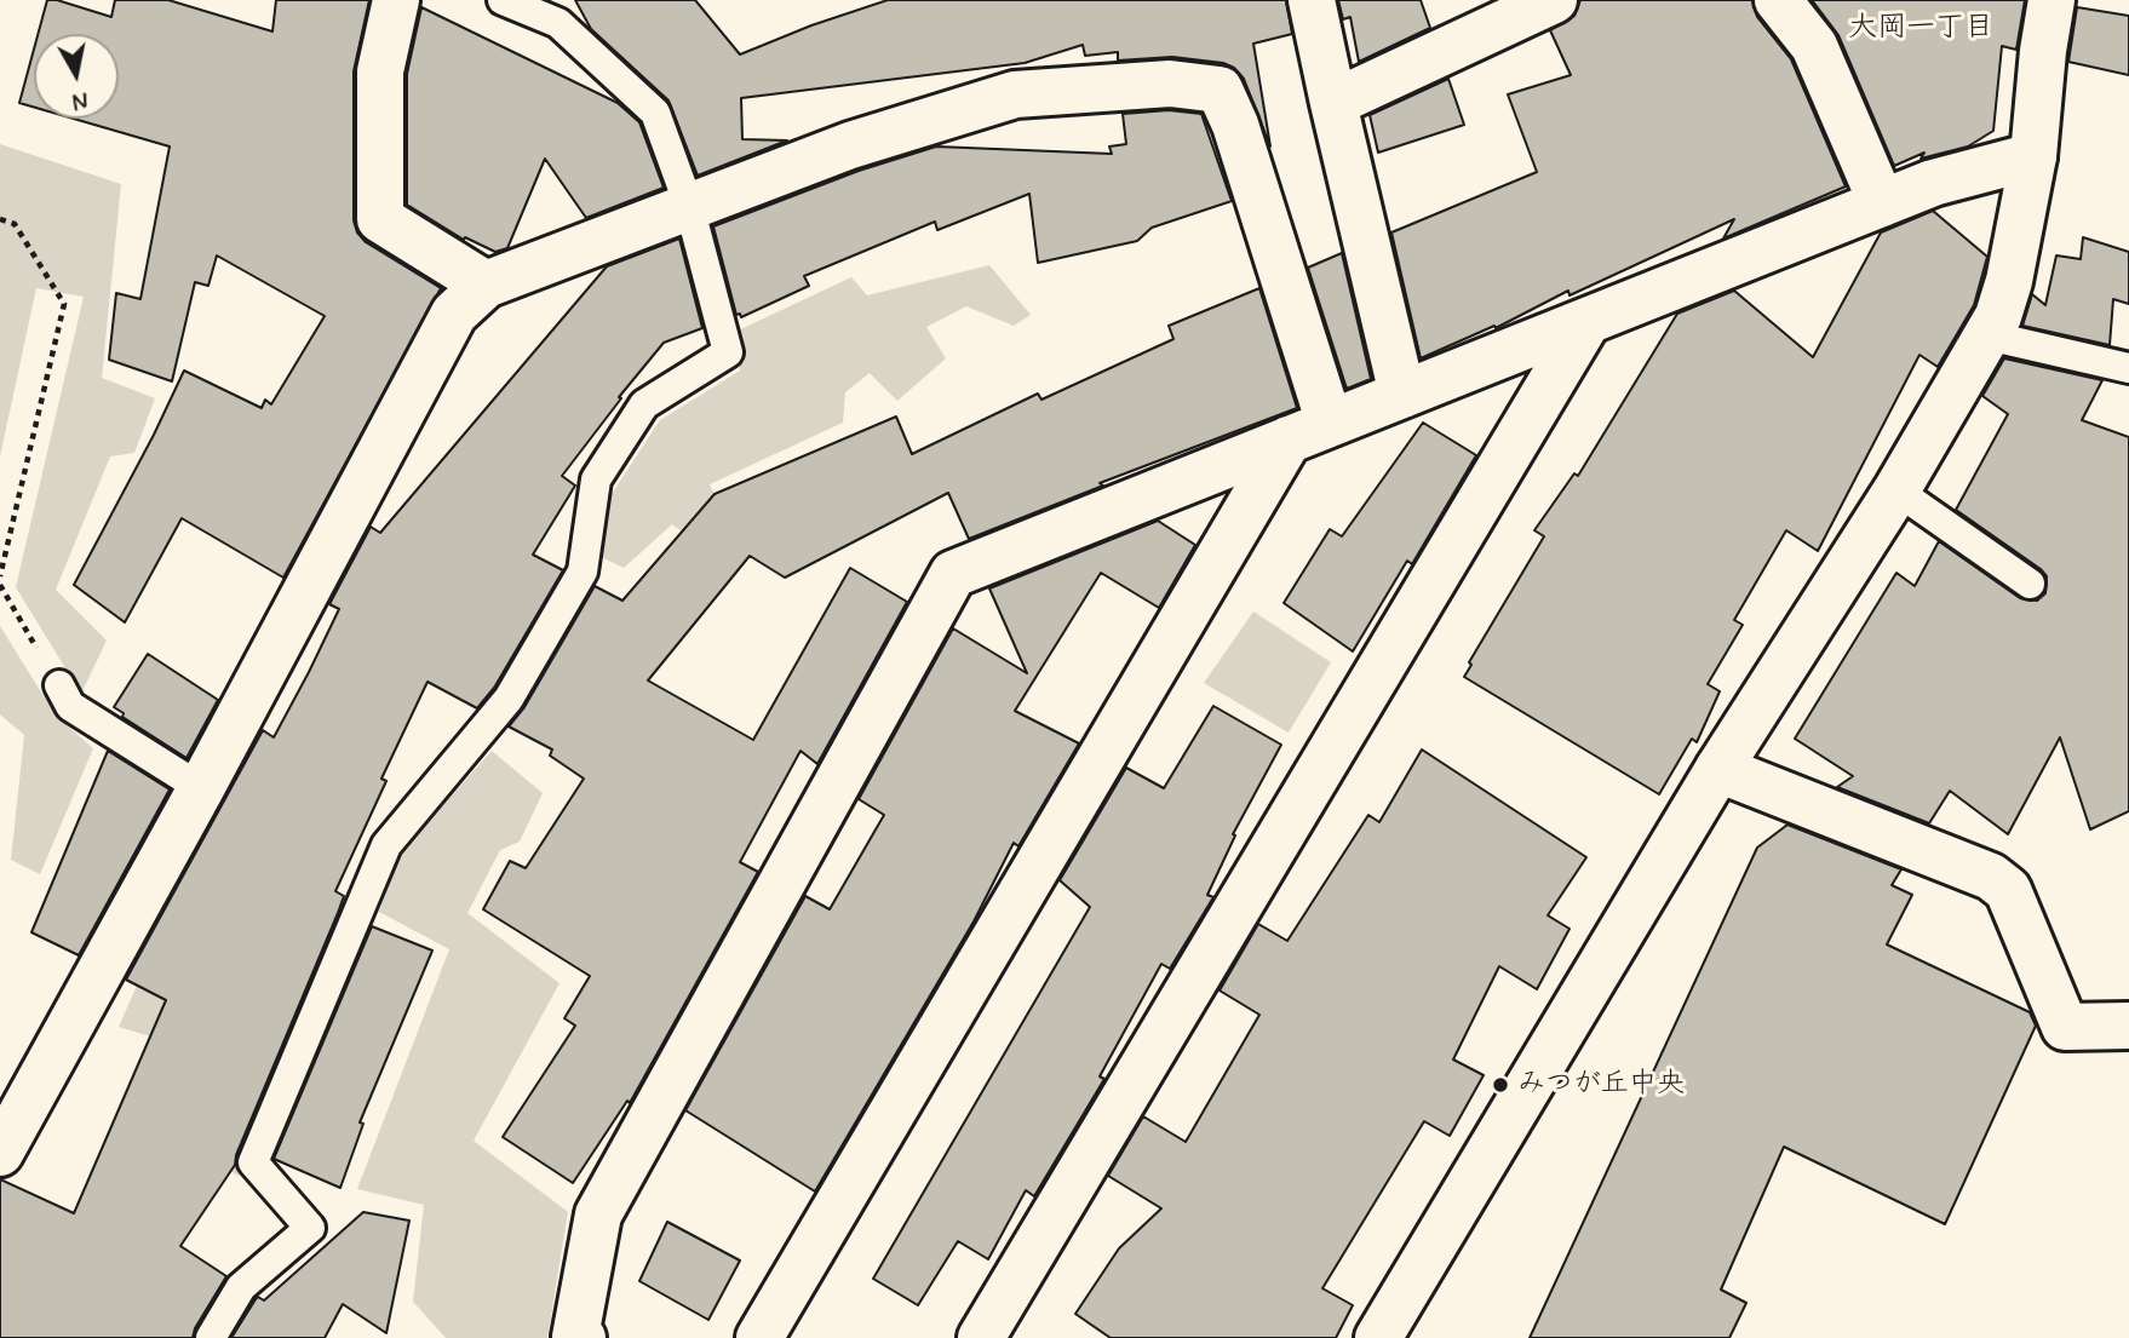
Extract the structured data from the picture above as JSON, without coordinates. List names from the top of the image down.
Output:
{
  "districts": ["大岡一丁目"],
  "places": ["みつが丘中央"],
  "north": "bottom"
}
